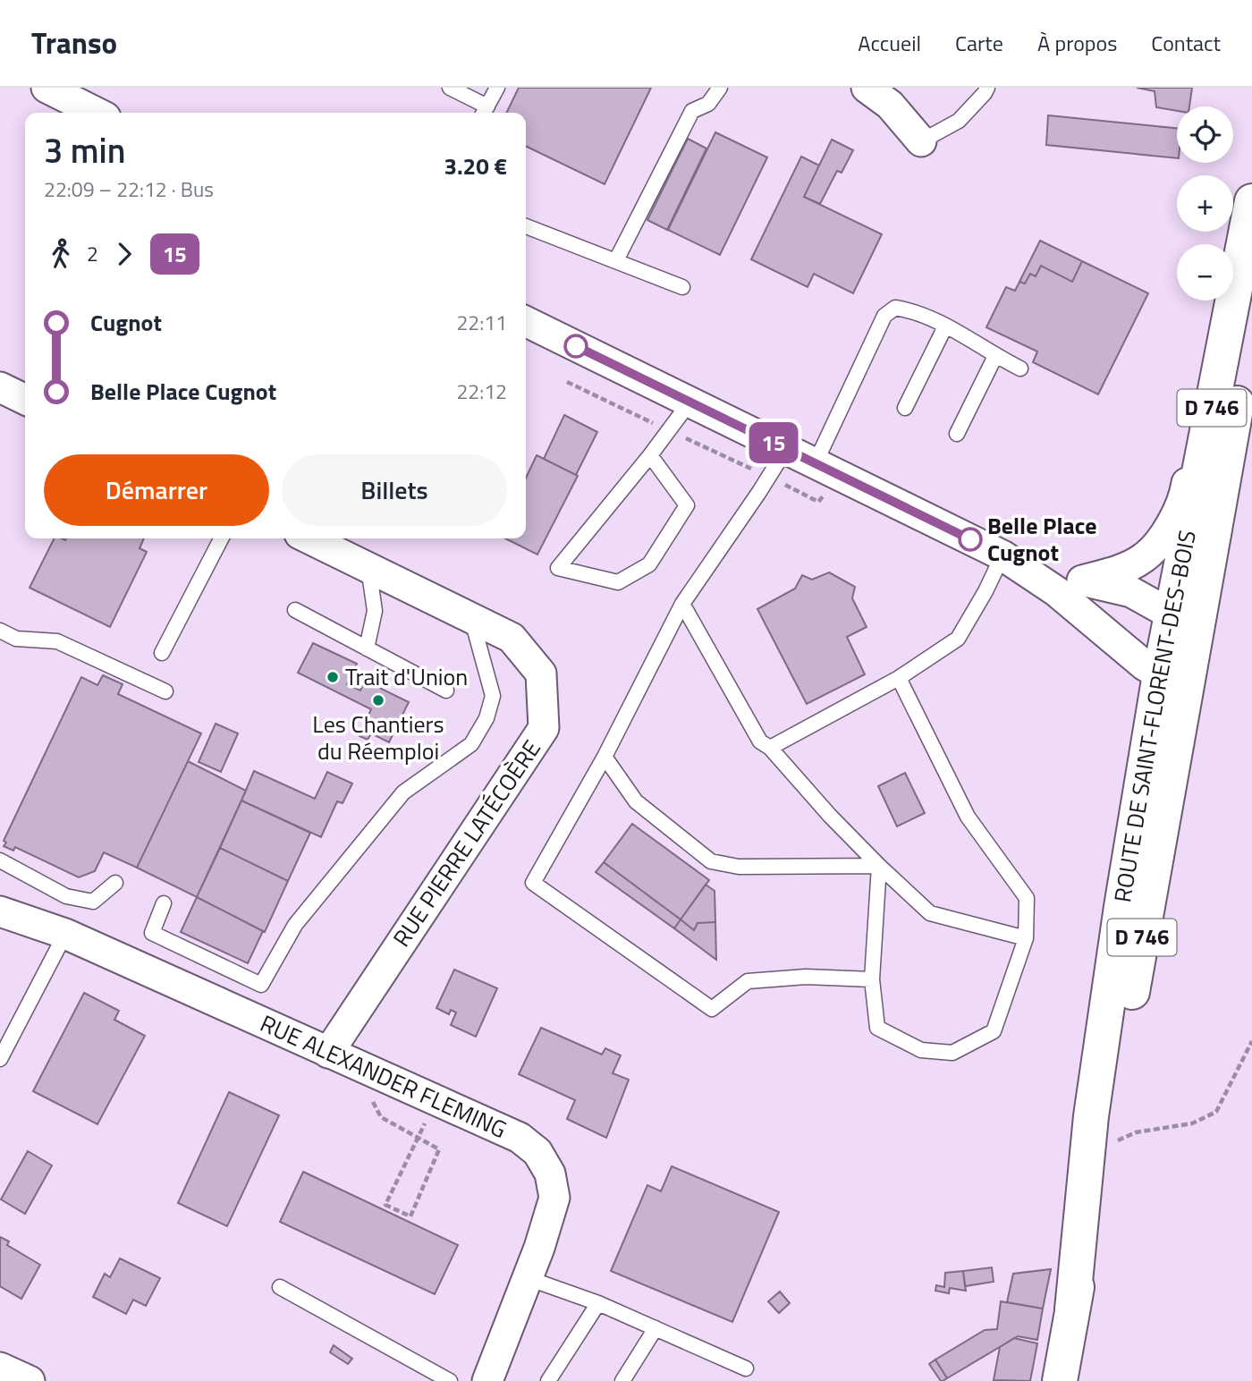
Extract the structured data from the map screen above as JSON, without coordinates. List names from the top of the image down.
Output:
{
  "streets": {
    "main road": ["D 746", "ROUTE DE SAINT-FLORENT-DES-BOIS"],
    "street": ["RUE PIERRE LATÉCOÈRE", "RUE ALEXANDER FLEMING"]
  },
  "crossings": [
    ["RUE PIERRE LATÉCOÈRE", "RUE ALEXANDER FLEMING"]
  ],
  "places": ["Belle Place Cugnot", "Trait d'Union", "Les Chantiers du Réemploi"],
  "lines": ["bus line 15"],
  "page": {
    "header": "Transo",
    "nav": [
      "Accueil",
      "Carte",
      "À propos",
      "Contact"
    ],
    "on_map": "15",
    "map_buttons": ["+", "−"],
    "heading": ["3 min", "22:09 – 22:12 · Bus", "3.20 €"],
    "legs": ["2", "15"],
    "list": [
      {
        "name": "Cugnot",
        "value": "22:11"
      },
      {
        "name": "Belle Place Cugnot",
        "value": "22:12"
      }
    ],
    "buttons": ["Démarrer", "Billets"]
  }
}
